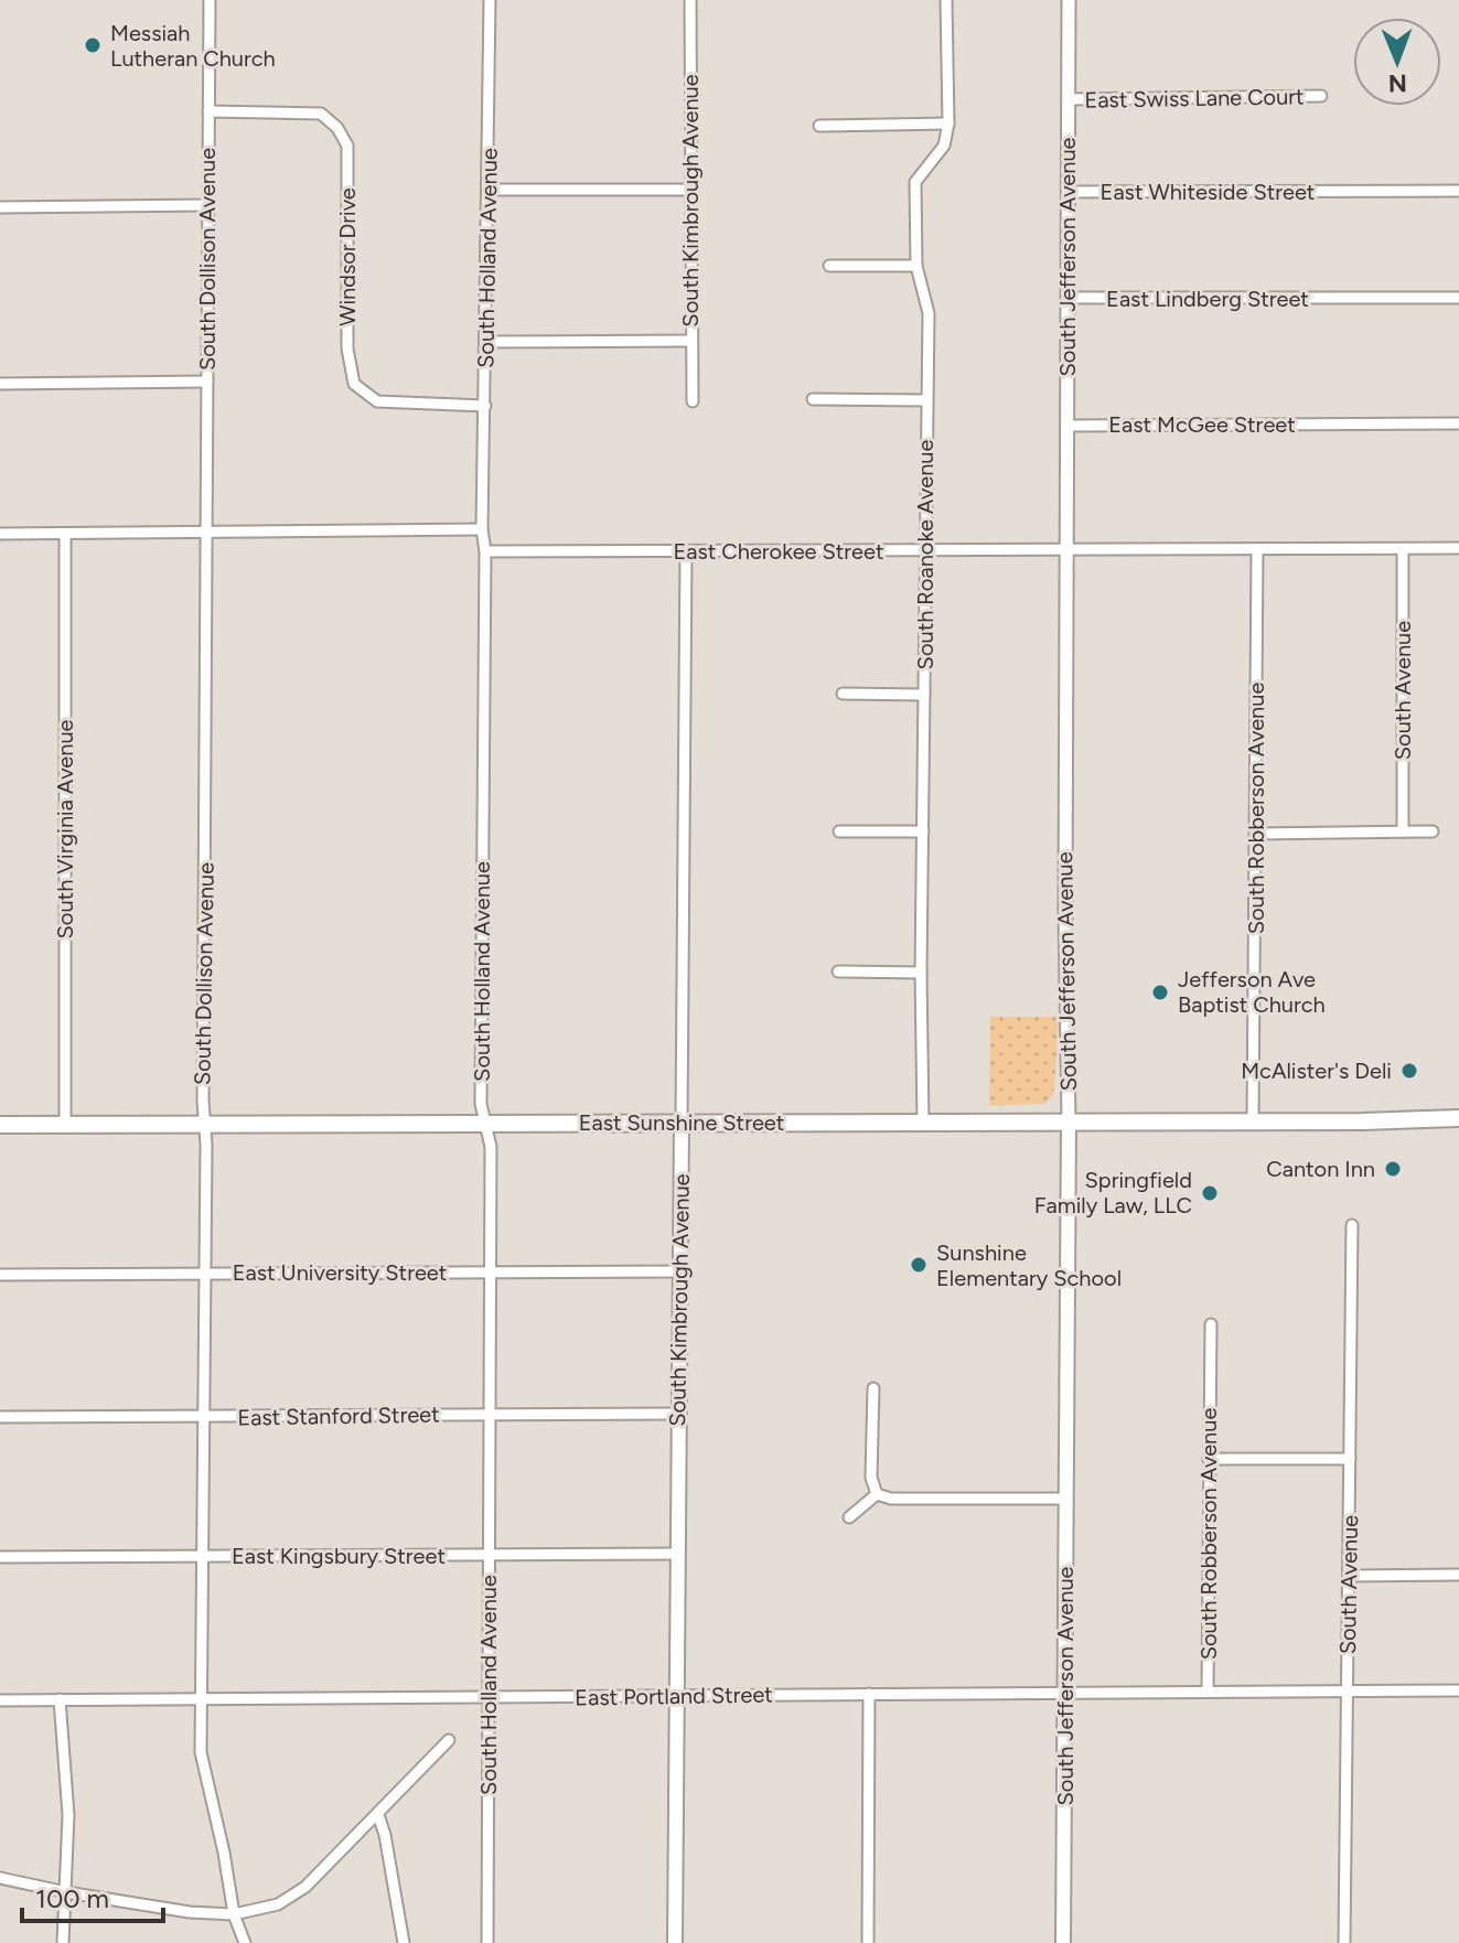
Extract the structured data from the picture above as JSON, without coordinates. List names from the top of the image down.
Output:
{
  "streets": {
    "main road": ["South Kimbrough Avenue", "South Jefferson Avenue", "East Sunshine Street"],
    "street": [
      "East Swiss Lane Court",
      "East Whiteside Street",
      "Windsor Drive",
      "South Holland Avenue",
      "South Dollison Avenue",
      "East Lindberg Street",
      "East McGee Street",
      "East Cherokee Street",
      "South Roanoke Avenue",
      "South Avenue",
      "South Robberson Avenue",
      "South Virginia Avenue",
      "East University Street",
      "East Stanford Street",
      "East Kingsbury Street",
      "East Portland Street"
    ]
  },
  "crossings": [
    ["East Swiss Lane Court", "South Jefferson Avenue"],
    ["East Whiteside Street", "South Jefferson Avenue"],
    ["South Kimbrough Avenue", "East Cherokee Street"],
    ["South Kimbrough Avenue", "East Sunshine Street"],
    ["South Kimbrough Avenue", "East University Street"],
    ["South Kimbrough Avenue", "East Stanford Street"],
    ["South Kimbrough Avenue", "East Kingsbury Street"],
    ["South Kimbrough Avenue", "East Portland Street"],
    ["Windsor Drive", "South Holland Avenue"],
    ["Windsor Drive", "South Dollison Avenue"],
    ["South Jefferson Avenue", "East Lindberg Street"],
    ["South Jefferson Avenue", "East McGee Street"],
    ["South Jefferson Avenue", "East Cherokee Street"],
    ["South Jefferson Avenue", "East Sunshine Street"],
    ["South Jefferson Avenue", "East Portland Street"],
    ["South Holland Avenue", "East Cherokee Street"],
    ["South Holland Avenue", "East Sunshine Street"],
    ["South Holland Avenue", "East University Street"],
    ["South Holland Avenue", "East Stanford Street"],
    ["South Holland Avenue", "East Kingsbury Street"],
    ["South Holland Avenue", "East Portland Street"],
    ["South Dollison Avenue", "East Sunshine Street"],
    ["South Dollison Avenue", "East University Street"],
    ["South Dollison Avenue", "East Stanford Street"],
    ["South Dollison Avenue", "East Kingsbury Street"],
    ["South Dollison Avenue", "East Portland Street"],
    ["East Cherokee Street", "South Roanoke Avenue"],
    ["East Cherokee Street", "South Avenue"],
    ["East Cherokee Street", "South Robberson Avenue"],
    ["South Roanoke Avenue", "East Sunshine Street"],
    ["South Avenue", "East Portland Street"],
    ["South Robberson Avenue", "East Sunshine Street"],
    ["South Robberson Avenue", "East Portland Street"],
    ["South Virginia Avenue", "East Sunshine Street"]
  ],
  "places": [
    "Messiah Lutheran Church",
    "Jefferson Ave Baptist Church",
    "McAlister's Deli",
    "Canton Inn",
    "Springfield Family Law, LLC",
    "Sunshine Elementary School"
  ],
  "scale_bar": "100 m",
  "north": "bottom"
}
